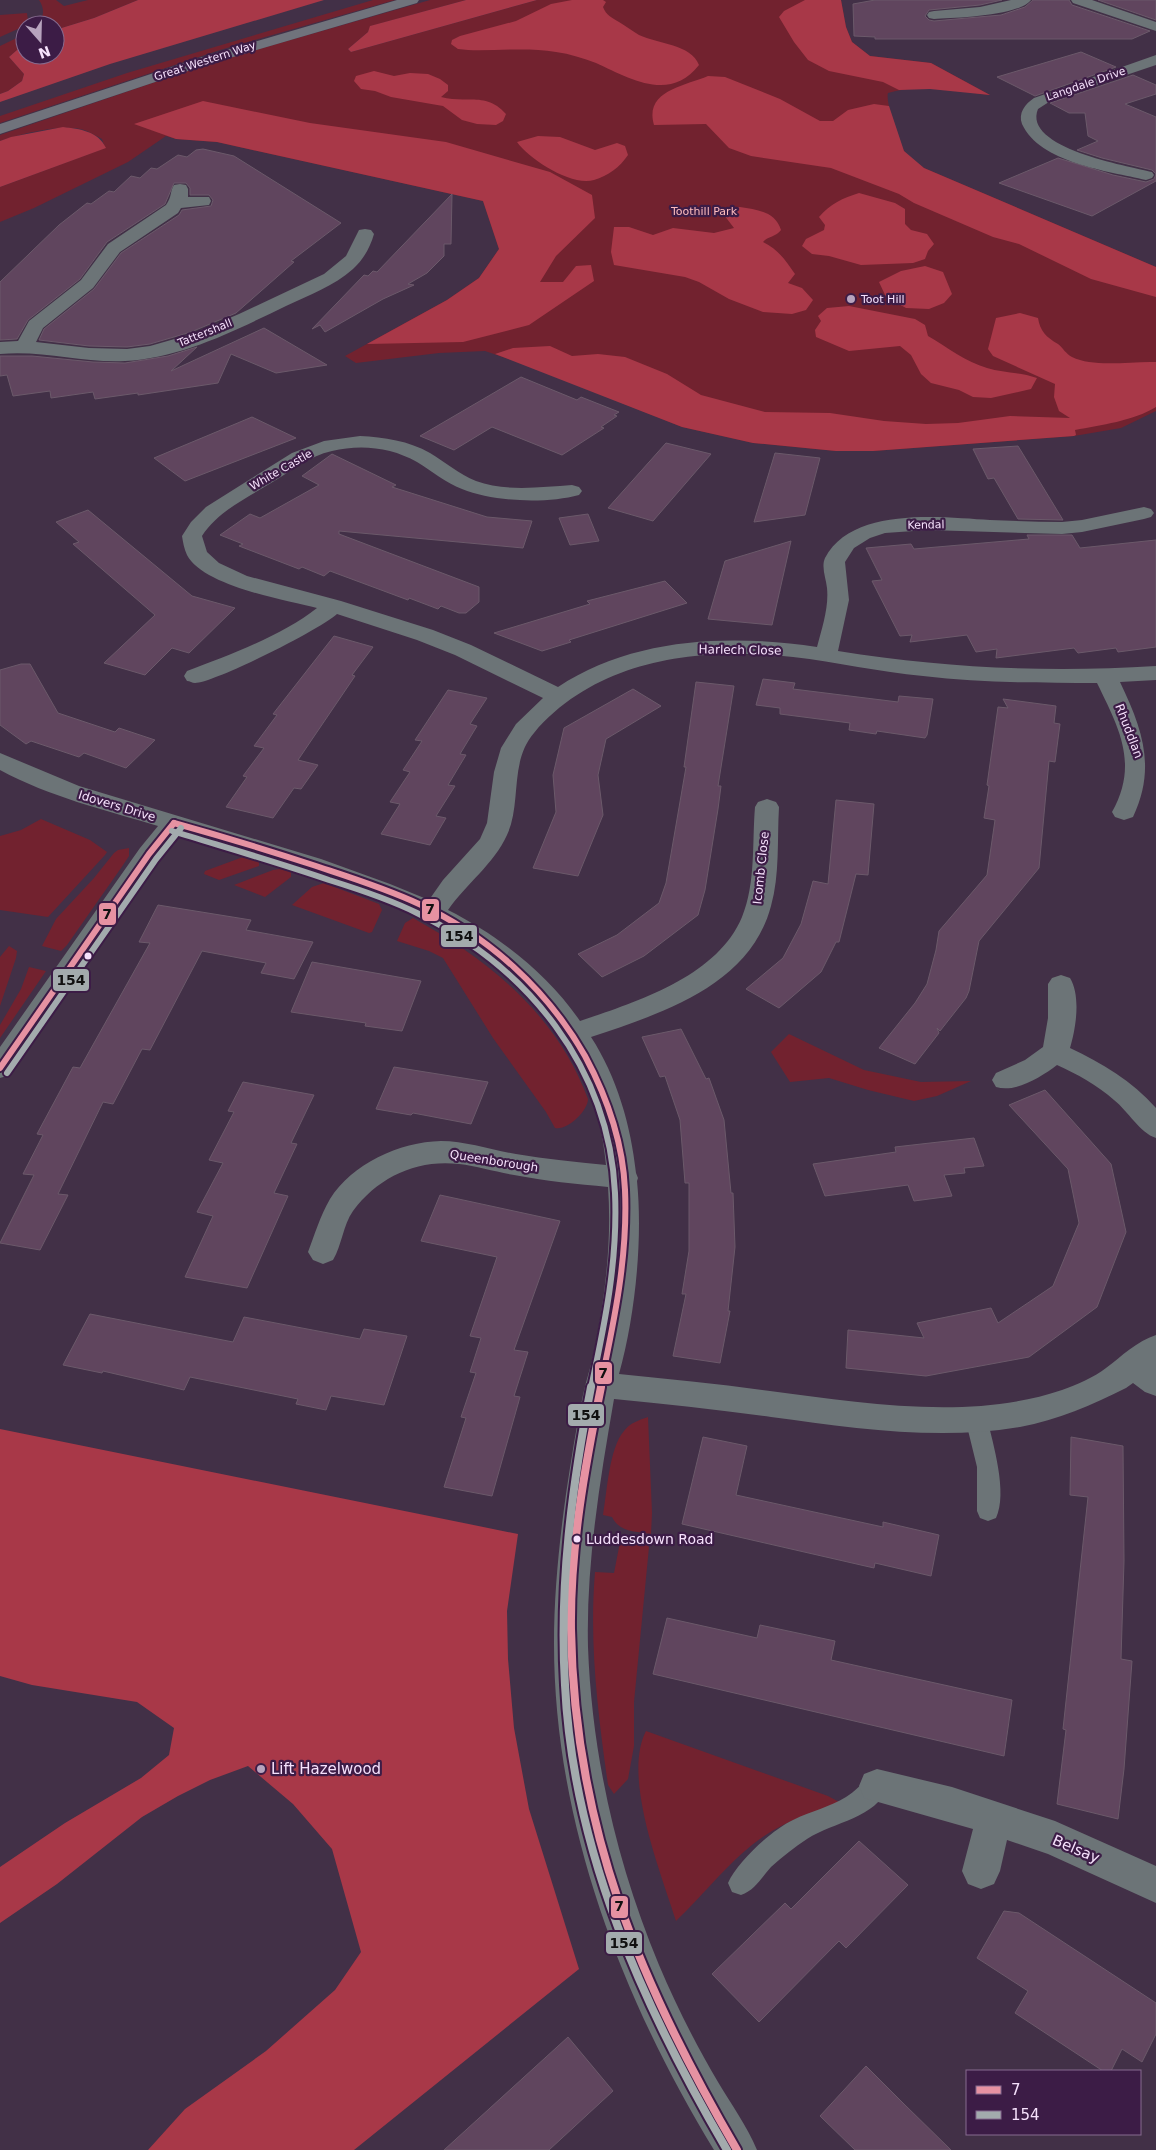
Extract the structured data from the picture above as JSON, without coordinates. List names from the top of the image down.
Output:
{
  "streets": {
    "main road": ["Great Western Way"],
    "street": [
      "Langdale Drive",
      "Tattershall",
      "White Castle",
      "Kendal",
      "Harlech Close",
      "Rhuddlan",
      "Idovers Drive",
      "Icomb Close",
      "Queenborough",
      "Belsay"
    ]
  },
  "crossings": [
    ["White Castle", "Harlech Close"],
    ["Kendal", "Harlech Close"],
    ["Harlech Close", "Rhuddlan"],
    ["Harlech Close", "Idovers Drive"],
    ["Idovers Drive", "Icomb Close"],
    ["Idovers Drive", "Queenborough"]
  ],
  "parks": ["Toothill Park"],
  "places": ["Toot Hill", "Luddesdown Road", "Lift Hazelwood"],
  "lines": ["transit line 7", "transit line 154"],
  "legend": ["7", "154"],
  "north": "bottom"
}
